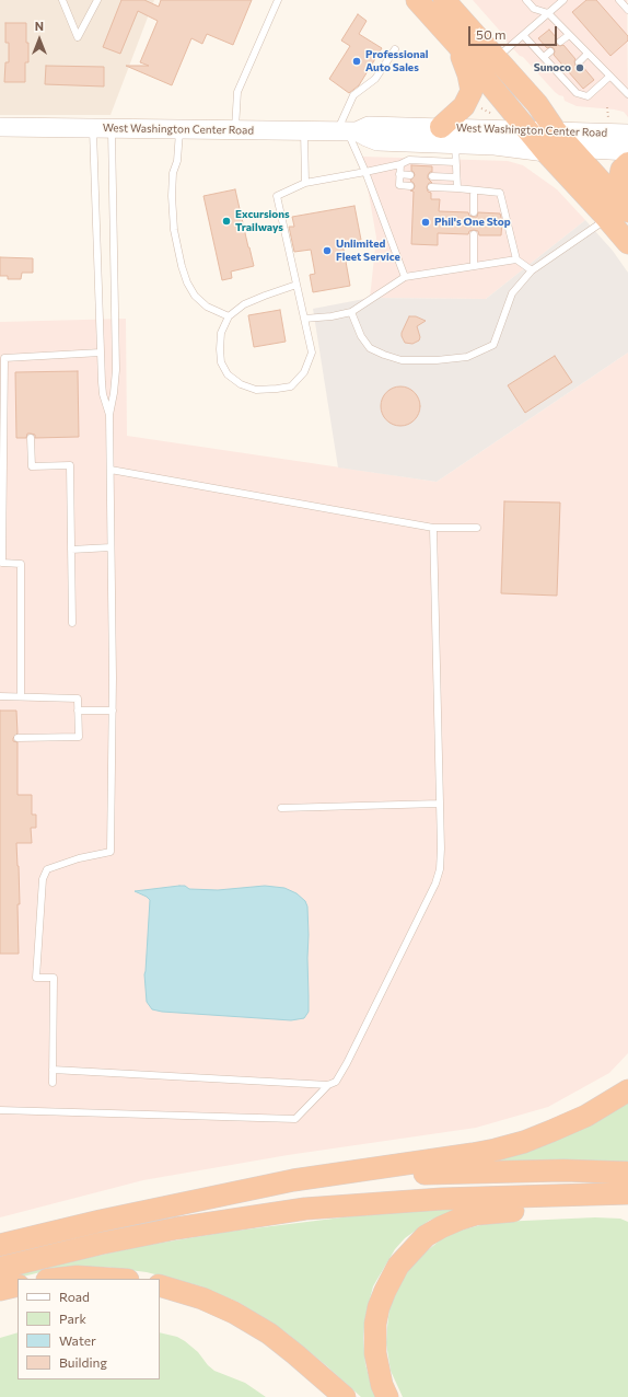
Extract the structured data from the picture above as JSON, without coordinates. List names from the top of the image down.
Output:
{
  "streets": {
    "main road": ["West Washington Center Road"]
  },
  "places": [
    "Professional Auto Sales",
    "Sunoco",
    "Excursions Trailways",
    "Phil's One Stop",
    "Unlimited Fleet Service"
  ],
  "legend": [
    "Road",
    "Park",
    "Water",
    "Building"
  ],
  "scale_bar": "50 m",
  "north": "top"
}
